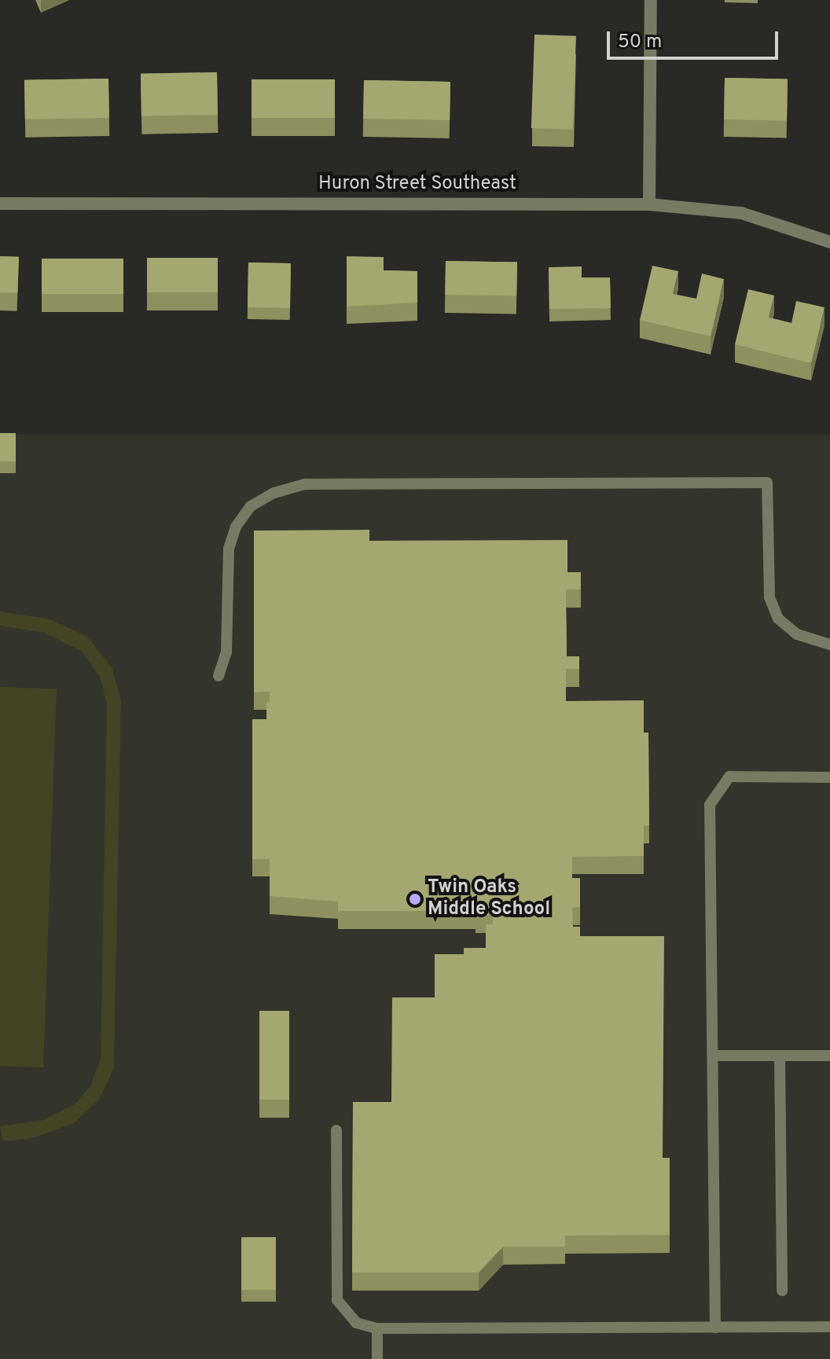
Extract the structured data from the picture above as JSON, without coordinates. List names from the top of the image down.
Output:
{
  "streets": {
    "street": ["Huron Street Southeast"]
  },
  "places": ["Twin Oaks Middle School"],
  "scale_bar": "50 m"
}
